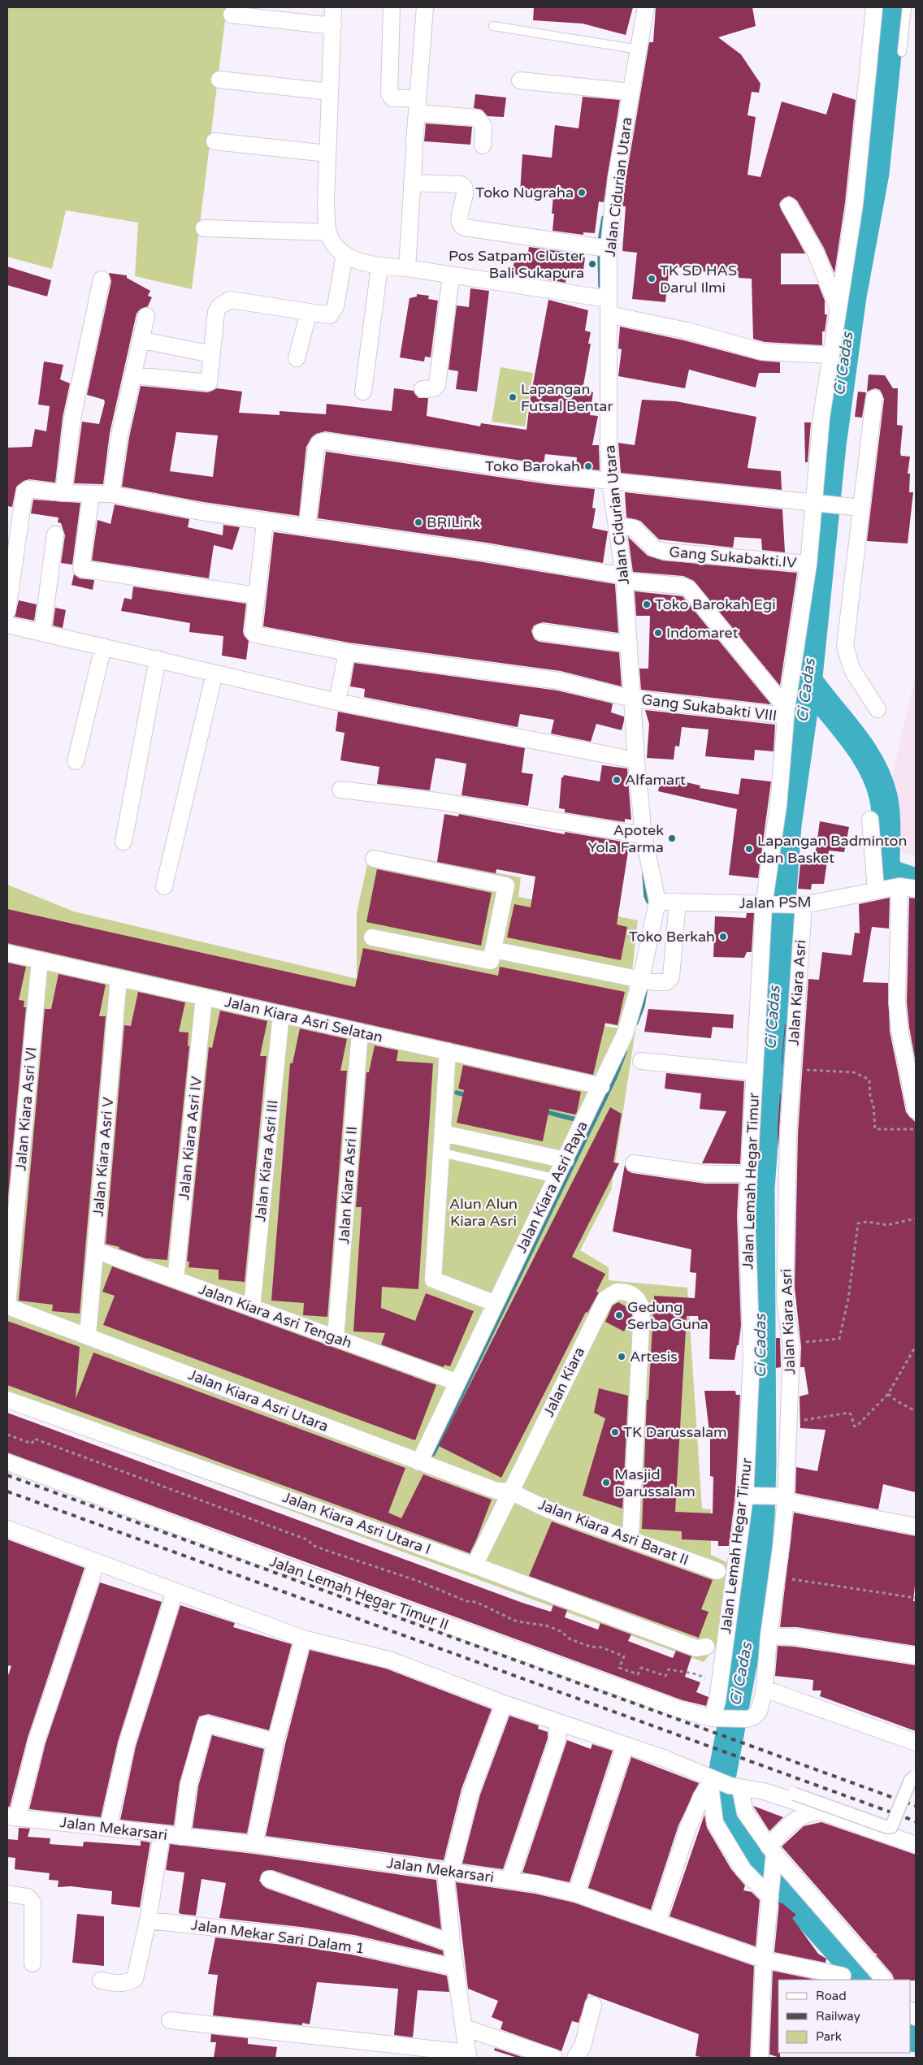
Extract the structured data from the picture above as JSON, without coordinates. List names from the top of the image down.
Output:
{
  "streets": {
    "street": [
      "Jalan Cidurian Utara",
      "Gang Sukabakti.IV",
      "Gang Sukabakti VIII",
      "Jalan PSM",
      "Jalan Kiara Asri",
      "Jalan Kiara Asri Selatan",
      "Jalan Kiara Asri VI",
      "Jalan Kiara Asri IV",
      "Jalan Kiara Asri V",
      "Jalan Kiara Asri III",
      "Jalan Lemah Hegar Timur",
      "Jalan Kiara Asri II",
      "Jalan Kiara Asri Raya",
      "Jalan Kiara Asri Tengah",
      "Jalan Kiara",
      "Jalan Kiara Asri Utara",
      "Jalan Kiara Asri Utara I",
      "Jalan Kiara Asri Barat II",
      "Jalan Lemah Hegar Timur II",
      "Jalan Mekarsari",
      "Jalan Mekar Sari Dalam 1"
    ]
  },
  "crossings": [
    ["Jalan Cidurian Utara", "Gang Sukabakti.IV"],
    ["Jalan Cidurian Utara", "Gang Sukabakti VIII"],
    ["Jalan Cidurian Utara", "Jalan PSM"],
    ["Jalan Cidurian Utara", "Jalan Kiara Asri Raya"],
    ["Gang Sukabakti.IV", "Jalan Lemah Hegar Timur"],
    ["Gang Sukabakti VIII", "Jalan Lemah Hegar Timur"],
    ["Jalan PSM", "Jalan Kiara Asri"],
    ["Jalan PSM", "Jalan Lemah Hegar Timur"],
    ["Jalan PSM", "Jalan Kiara Asri Raya"],
    ["Jalan Kiara Asri", "Jalan Lemah Hegar Timur II"],
    ["Jalan Kiara Asri Selatan", "Jalan Kiara Asri VI"],
    ["Jalan Kiara Asri Selatan", "Jalan Kiara Asri IV"],
    ["Jalan Kiara Asri Selatan", "Jalan Kiara Asri V"],
    ["Jalan Kiara Asri Selatan", "Jalan Kiara Asri III"],
    ["Jalan Kiara Asri Selatan", "Jalan Kiara Asri II"],
    ["Jalan Kiara Asri Selatan", "Jalan Kiara Asri Raya"],
    ["Jalan Kiara Asri VI", "Jalan Kiara Asri Utara"],
    ["Jalan Kiara Asri IV", "Jalan Kiara Asri Tengah"],
    ["Jalan Kiara Asri V", "Jalan Kiara Asri Tengah"],
    ["Jalan Kiara Asri V", "Jalan Kiara Asri Utara"],
    ["Jalan Kiara Asri III", "Jalan Kiara Asri Tengah"],
    ["Jalan Lemah Hegar Timur", "Jalan Lemah Hegar Timur II"],
    ["Jalan Kiara Asri II", "Jalan Kiara Asri Tengah"],
    ["Jalan Kiara Asri Raya", "Jalan Kiara Asri Tengah"],
    ["Jalan Kiara Asri Raya", "Jalan Kiara Asri Utara"],
    ["Jalan Kiara", "Jalan Kiara Asri Utara"],
    ["Jalan Kiara", "Jalan Kiara Asri Utara I"],
    ["Jalan Kiara", "Jalan Kiara Asri Barat II"],
    ["Jalan Kiara Asri Utara", "Jalan Kiara Asri Barat II"]
  ],
  "water": ["Ci Cadas"],
  "parks": ["Alun Alun Kiara Asri"],
  "places": [
    "Toko Nugraha",
    "Pos Satpam Cluster Bali Sukapura",
    "TK SD HAS Darul Ilmi",
    "Lapangan Futsal Bentar",
    "Toko Barokah",
    "BRILink",
    "Toko Barokah Egi",
    "Indomaret",
    "Alfamart",
    "Apotek Yola Farma",
    "Lapangan Badminton dan Basket",
    "Toko Berkah",
    "Gedung Serba Guna",
    "Artesis",
    "TK Darussalam",
    "Masjid Darussalam"
  ],
  "legend": ["Road", "Railway", "Park"]
}
